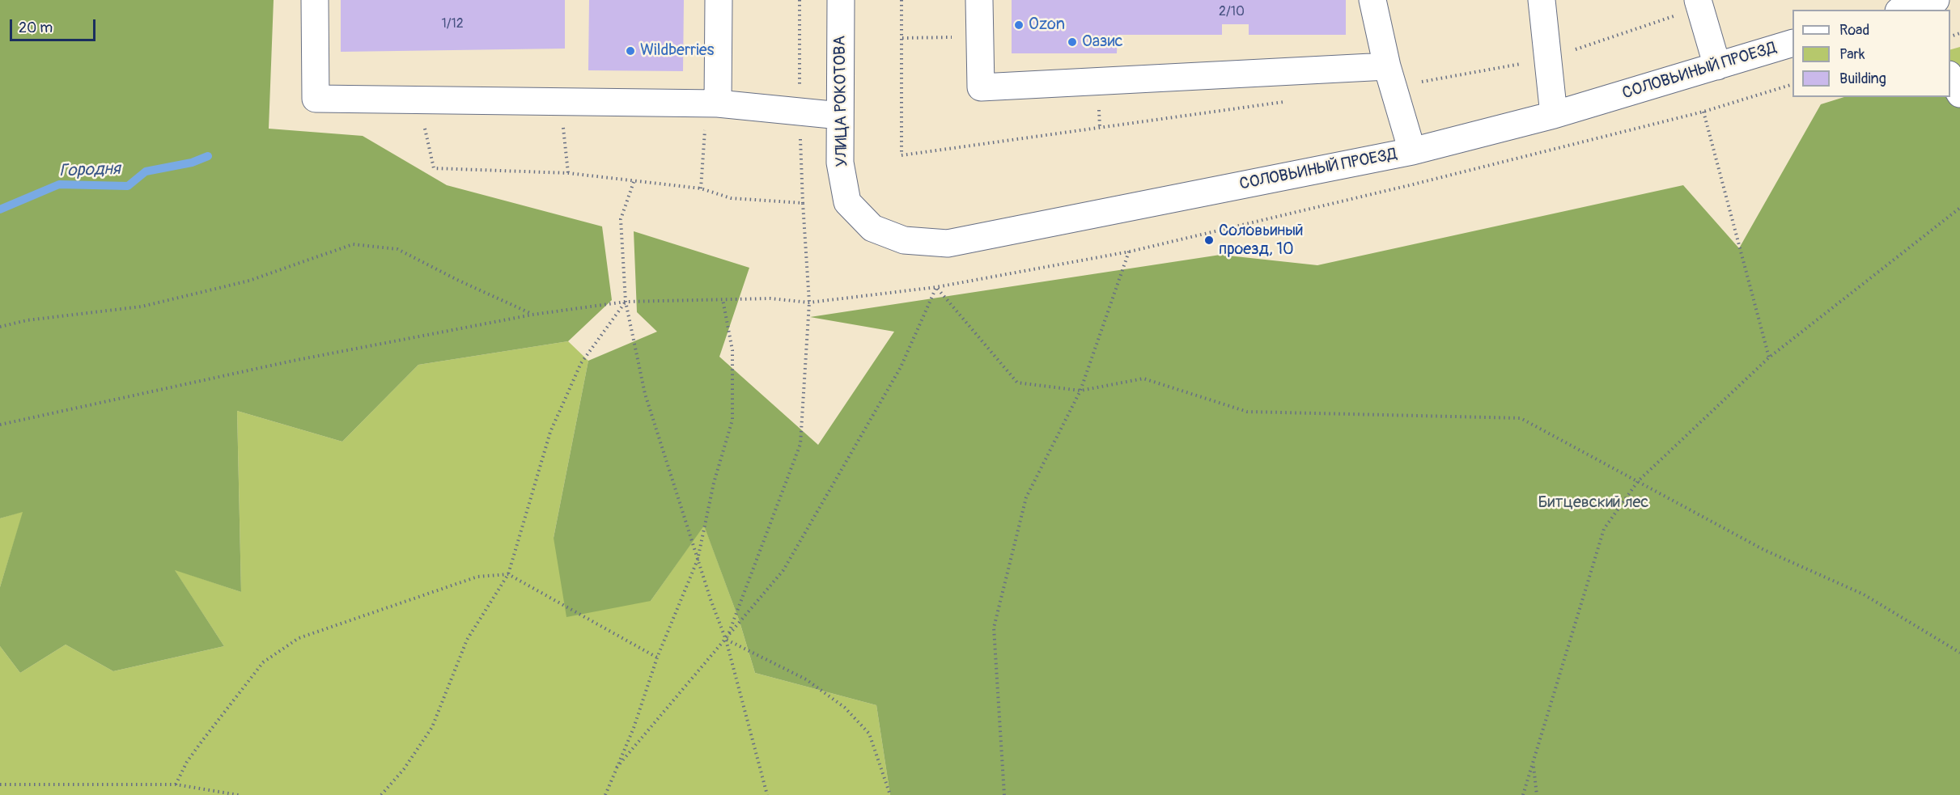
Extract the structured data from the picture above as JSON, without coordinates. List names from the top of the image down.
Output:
{
  "streets": {
    "street": ["СОЛОВЬИНЫЙ ПРОЕЗД", "УЛИЦА РОКОТОВА"]
  },
  "crossings": [
    ["СОЛОВЬИНЫЙ ПРОЕЗД", "УЛИЦА РОКОТОВА"]
  ],
  "water": ["Городня"],
  "parks": ["Битцевский лес"],
  "places": [
    "Ozon",
    "Оазис",
    "Wildberries",
    "Соловьиный проезд, 10"
  ],
  "house_numbers": ["2/10", "1/12"],
  "legend": ["Road", "Park", "Building"],
  "scale_bar": "20 m"
}
